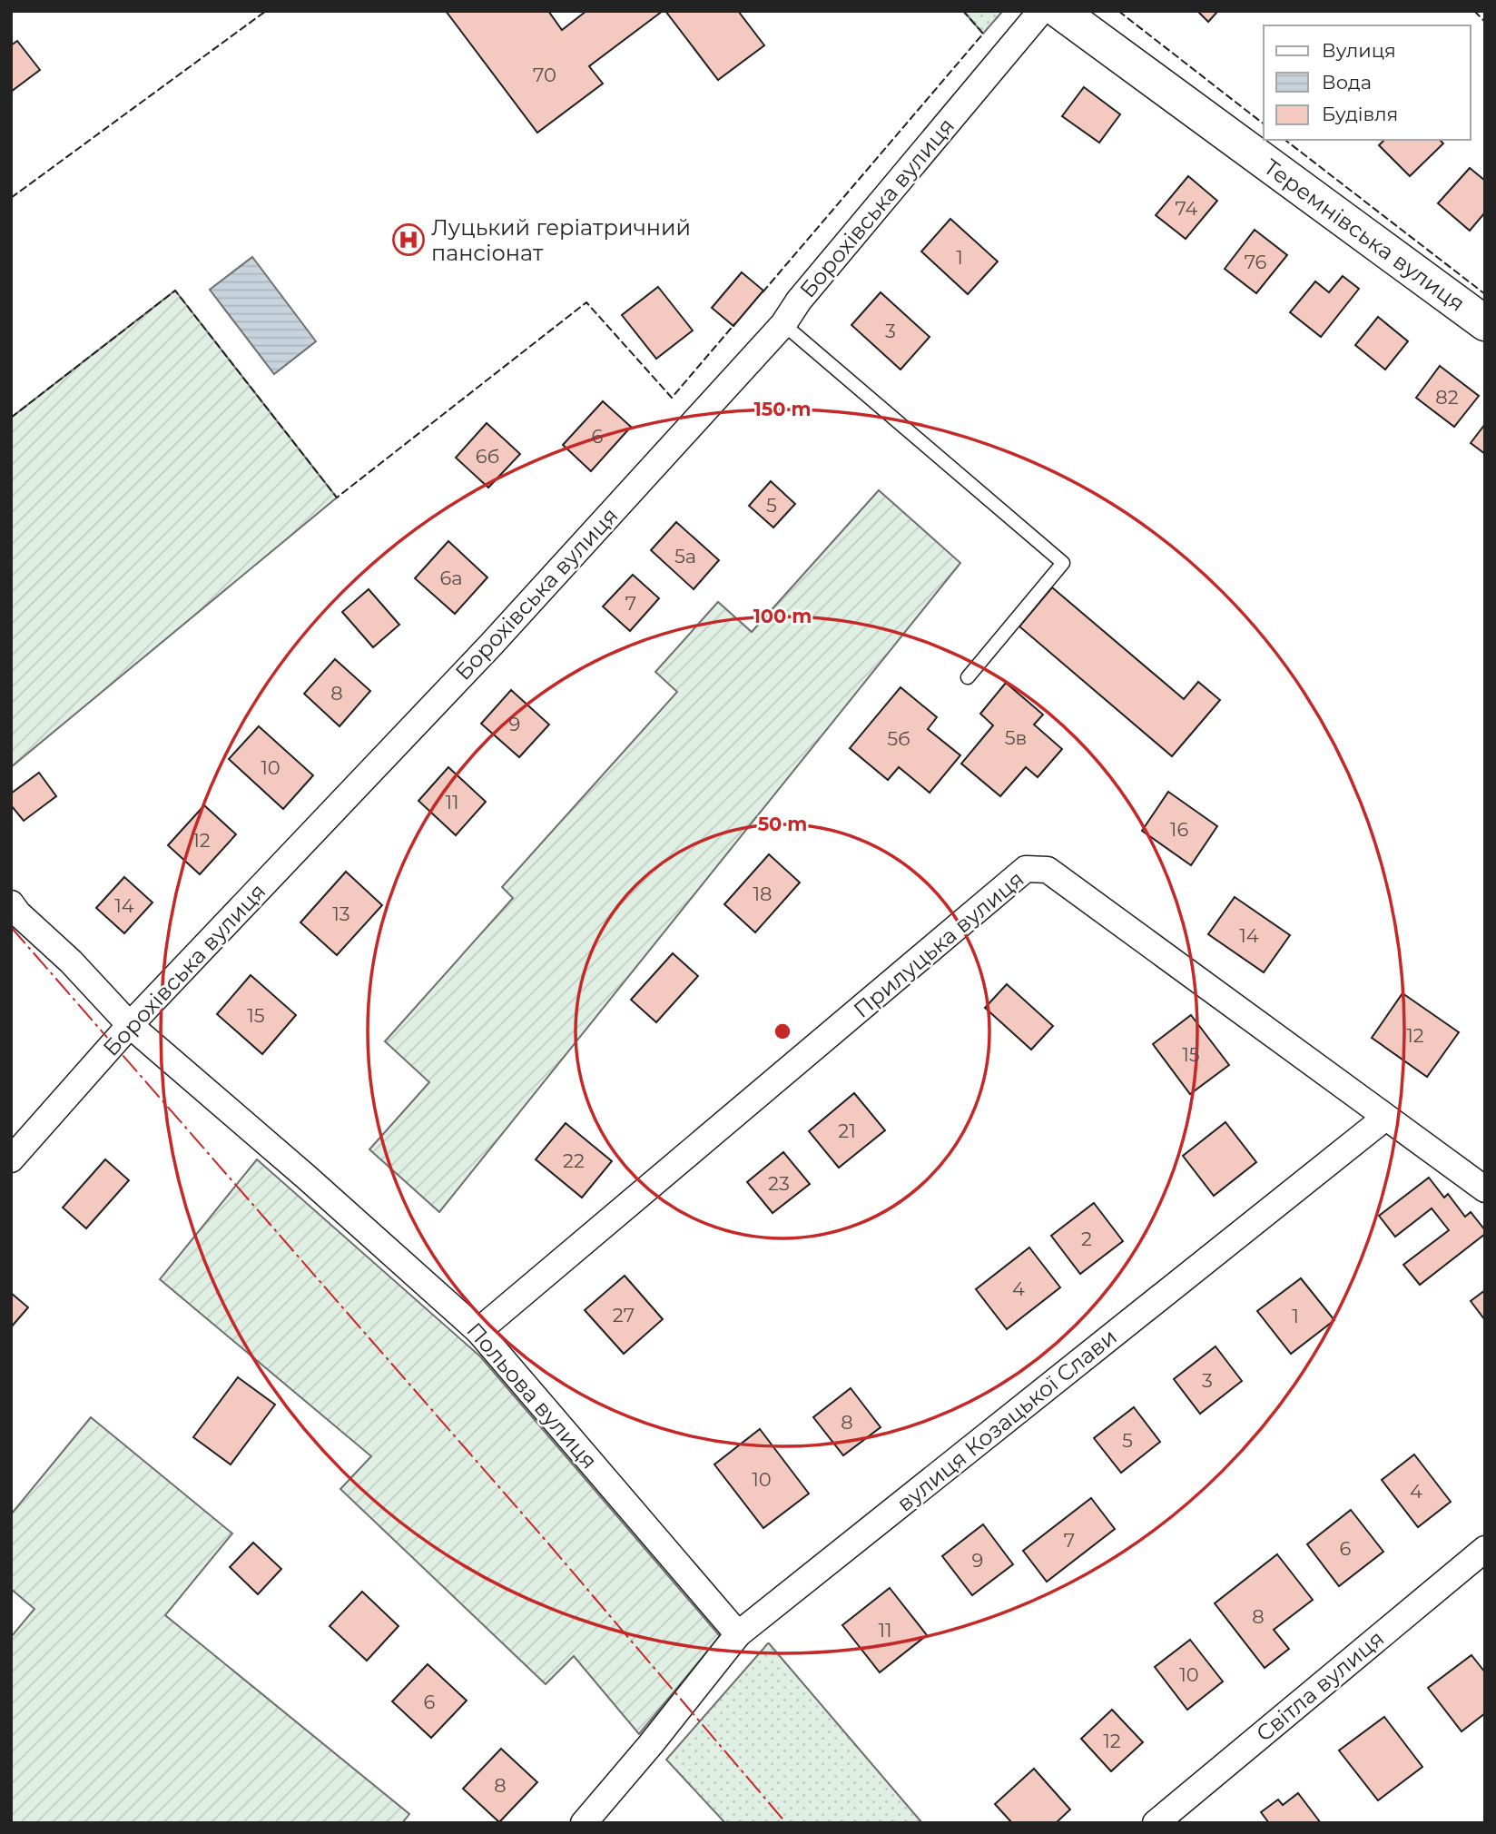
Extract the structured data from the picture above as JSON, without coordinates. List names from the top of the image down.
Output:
{
  "streets": {
    "street": [
      "Борохівська вулиця",
      "Теремнівська вулиця",
      "Прилуцька вулиця",
      "Польова вулиця",
      "вулиця Козацької Слави",
      "Світла вулиця"
    ]
  },
  "crossings": [
    ["Борохівська вулиця", "Польова вулиця"],
    ["Прилуцька вулиця", "Польова вулиця"],
    ["Прилуцька вулиця", "вулиця Козацької Слави"],
    ["Польова вулиця", "вулиця Козацької Слави"]
  ],
  "places": {
    "hospital": ["Луцький геріатричний пансіонат"]
  },
  "house_numbers": [
    "70",
    "74",
    "1",
    "76",
    "3",
    "82",
    "6",
    "6б",
    "5",
    "5а",
    "6а",
    "7",
    "8",
    "9",
    "5в",
    "5б",
    "10",
    "11",
    "16",
    "12",
    "18",
    "14",
    "13",
    "14",
    "15",
    "12",
    "15",
    "21",
    "22",
    "23",
    "2",
    "4",
    "27",
    "1",
    "3",
    "8",
    "5",
    "10",
    "4",
    "7",
    "6",
    "9",
    "8",
    "11",
    "10",
    "6",
    "12",
    "8"
  ],
  "legend": ["Вулиця", "Вода", "Будівля"],
  "rings": ["150 m", "100 m", "50 m"]
}
